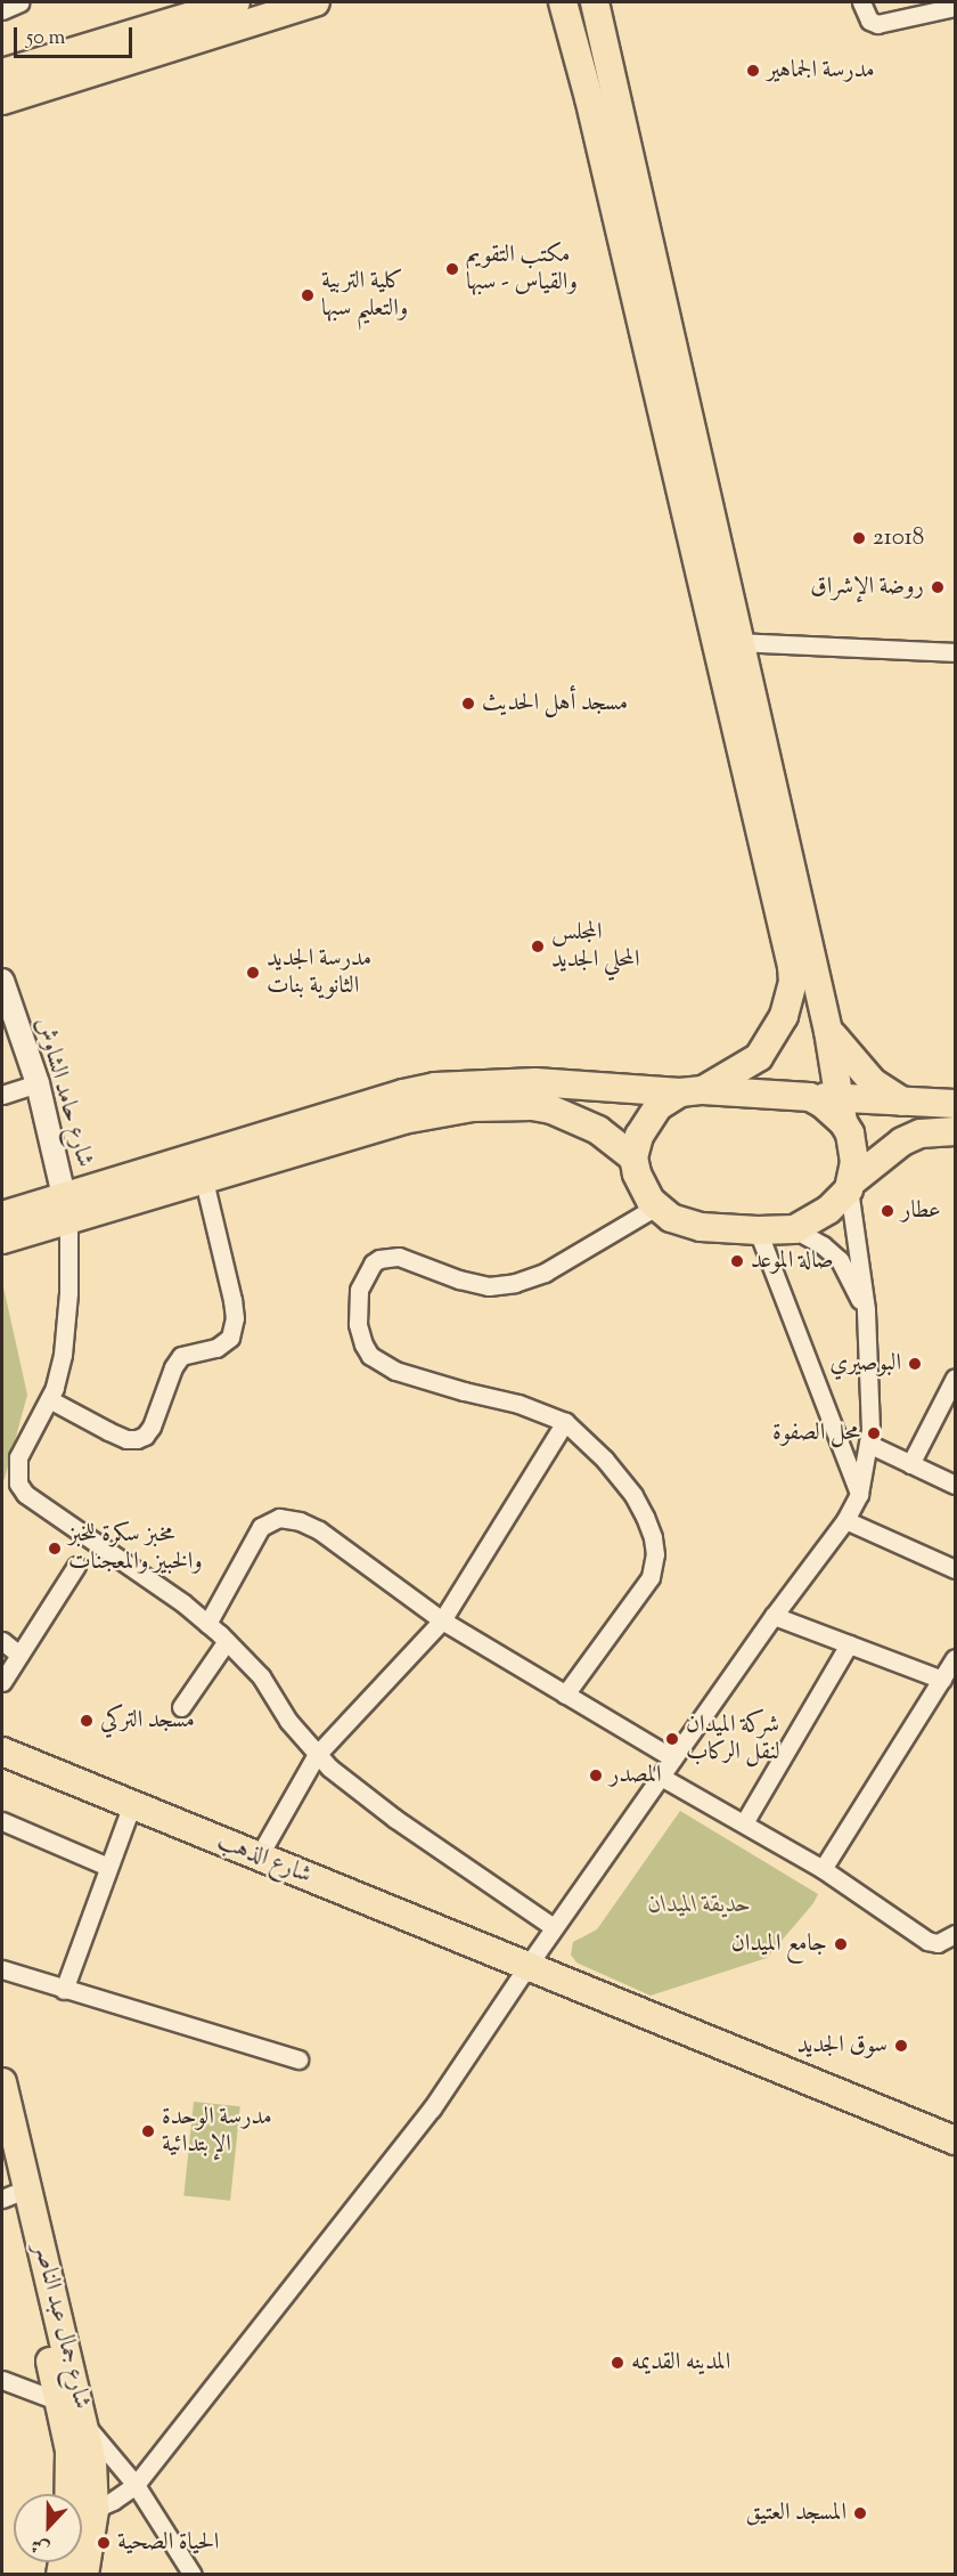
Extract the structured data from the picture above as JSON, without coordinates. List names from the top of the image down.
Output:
{
  "streets": {
    "main road": ["شارع الذهب", "شارع جمال عبد الناصر"],
    "street": ["شارع حامد الشاوش"]
  },
  "parks": ["حديقة الميدان"],
  "places": [
    "مدرسة الجماهير",
    "مكتب التقويم والقياس - سبها",
    "كلية التربية والتعليم سبها",
    "21018",
    "روضة الإشراق",
    "مسجد أهل الحديث",
    "المجلس المحلي الجديد",
    "مدرسة الجديد الثانوية بنات",
    "عطار",
    "صالة الموعد",
    "البوصيري",
    "محل الصفوة",
    "مخبز سكرة للخبز والخبيز والمعجنات",
    "مسجد التركي",
    "شركة الميدان لنقل الركاب",
    "المصدر",
    "جامع الميدان",
    "سوق الجديد",
    "مدرسة الوحدة الإبتدائية",
    "المدينه القديمه",
    "المسجد العتيق",
    "الحياة الصحية"
  ],
  "scale_bar": "50 m",
  "north": "bottom"
}
